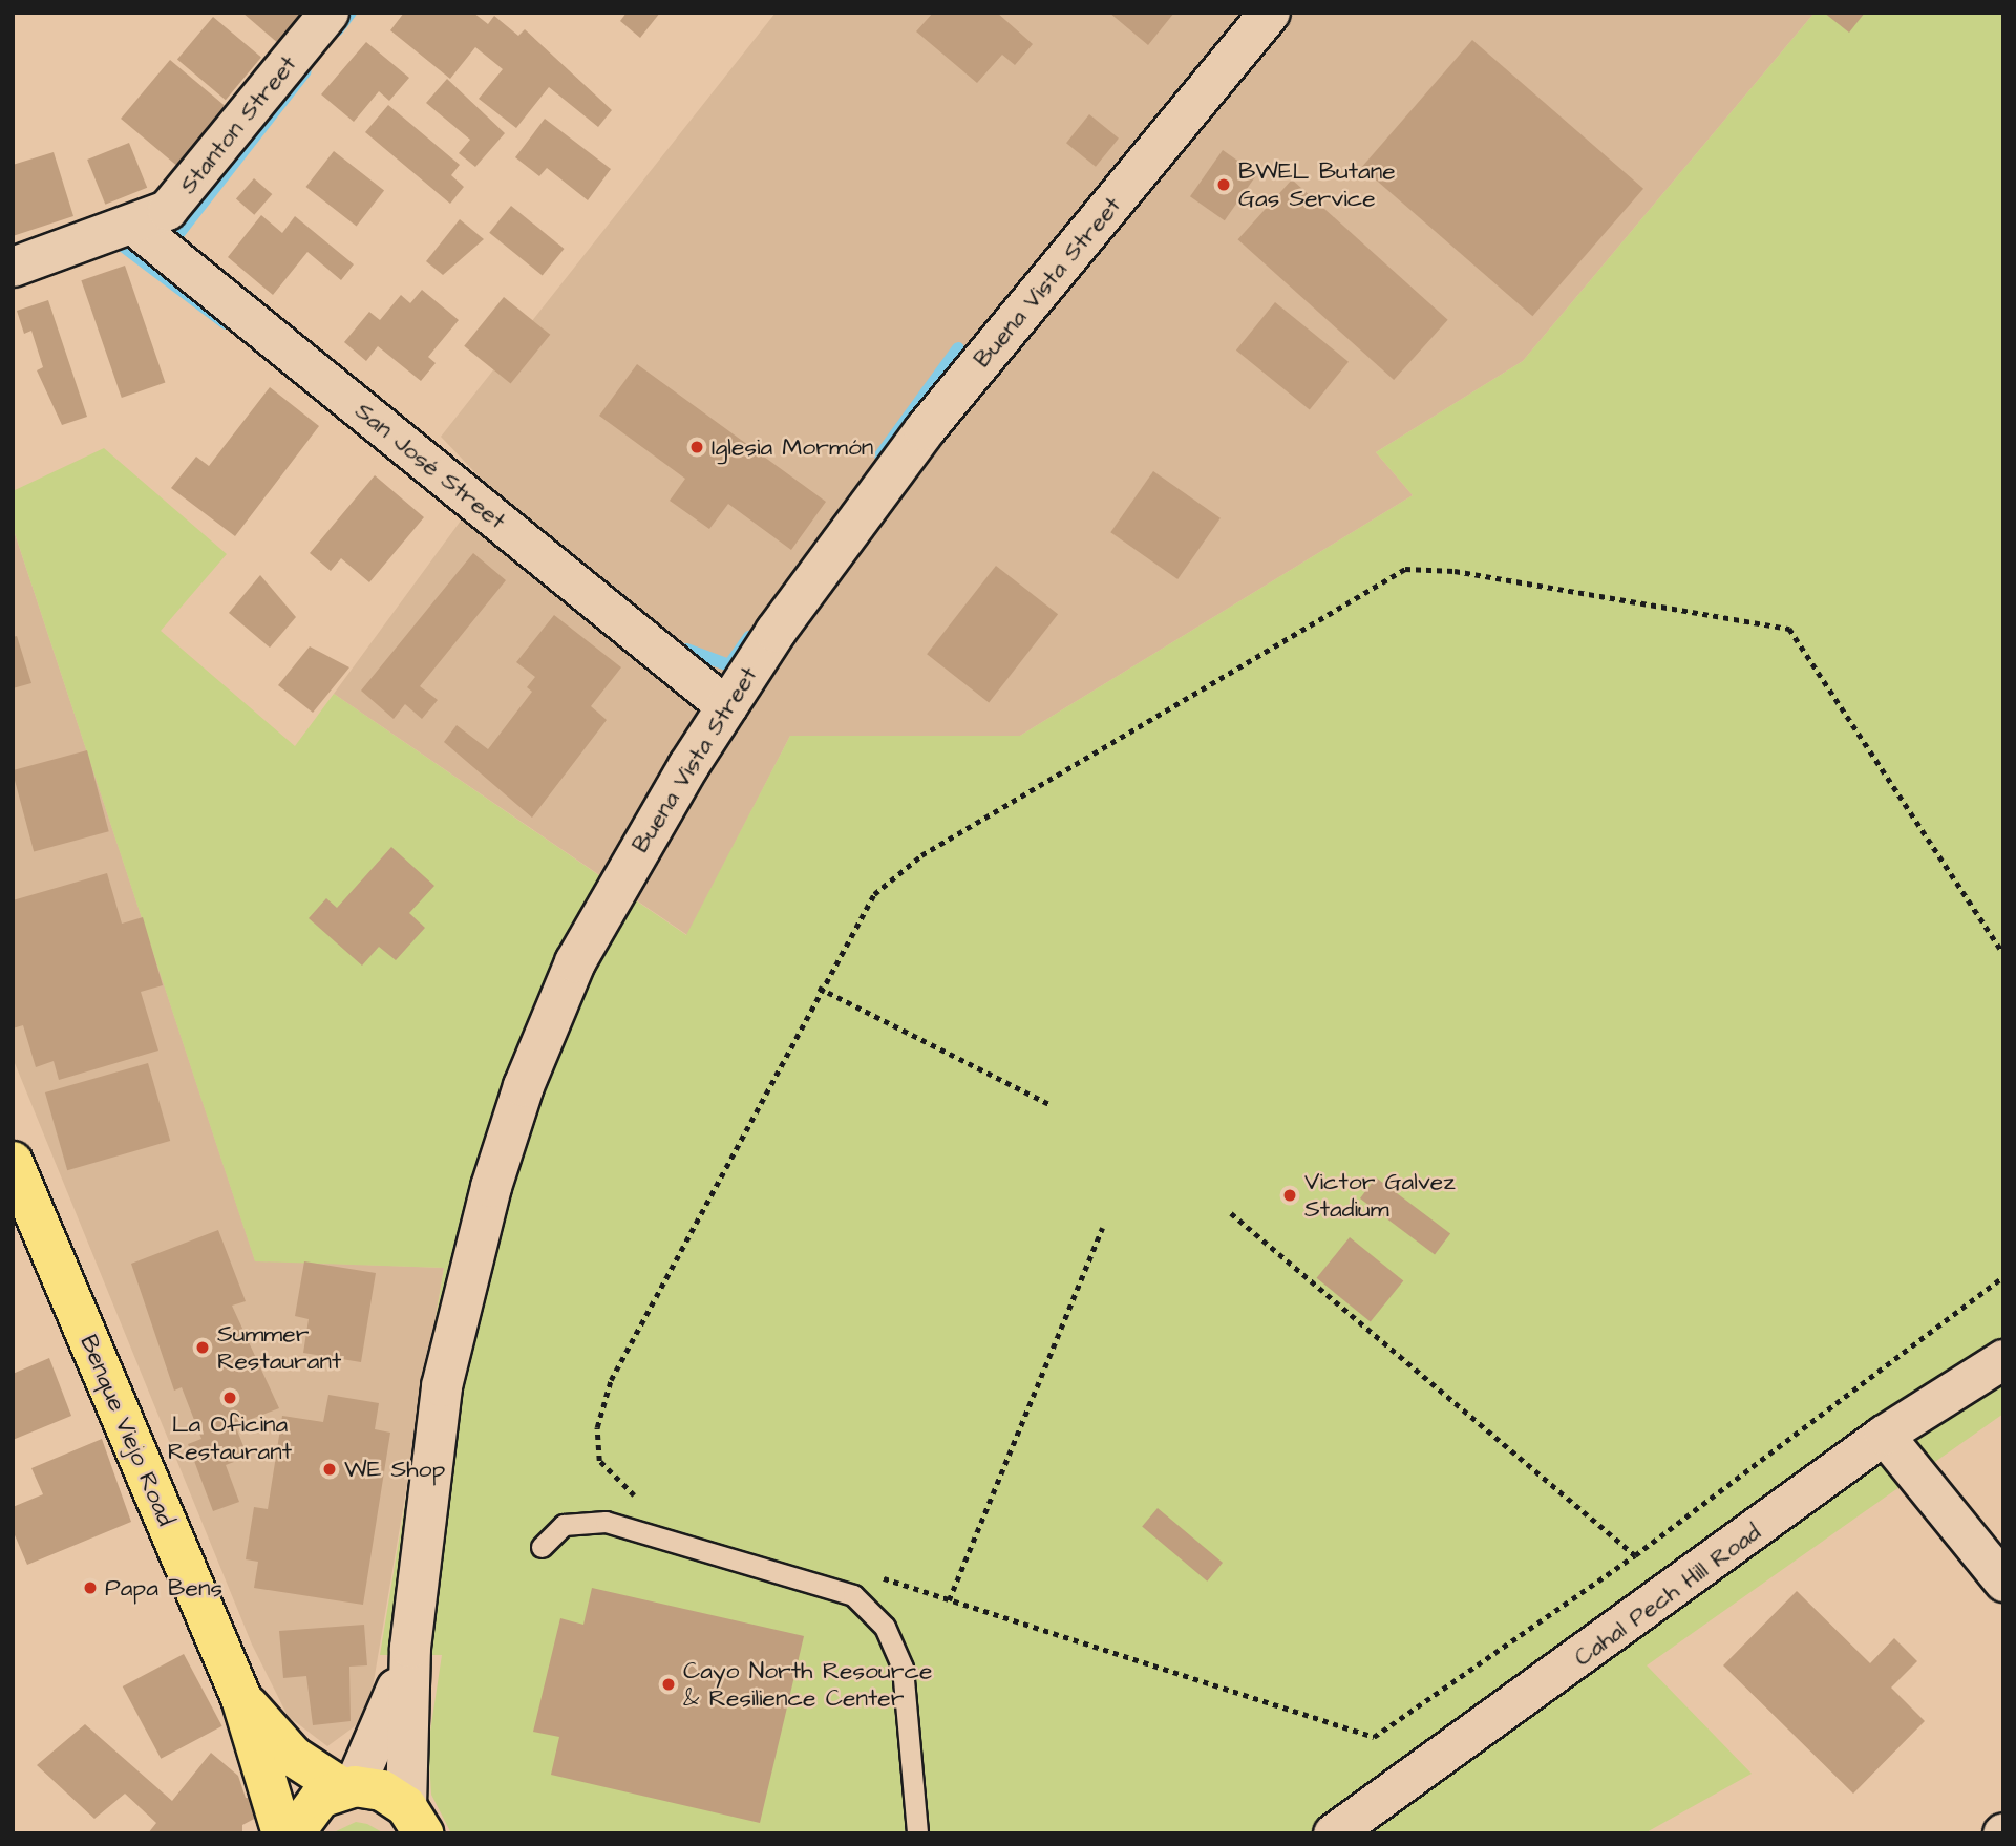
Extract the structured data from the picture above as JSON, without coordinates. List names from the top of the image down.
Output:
{
  "streets": {
    "highway": ["Benque Viejo Road"],
    "main road": ["Buena Vista Street"],
    "street": ["Stanton Street", "San José Street", "Cahal Pech Hill Road"]
  },
  "crossings": [
    ["Stanton Street", "San José Street"],
    ["Buena Vista Street", "San José Street"],
    ["Buena Vista Street", "Benque Viejo Road"]
  ],
  "places": [
    "BWEL Butane Gas Service",
    "Iglesia Mormón",
    "Victor Galvez Stadium",
    "Summer Restaurant",
    "La Oficina Restaurant",
    "WE Shop",
    "Papa Bens",
    "Cayo North Resource & Resilience Center"
  ]
}
